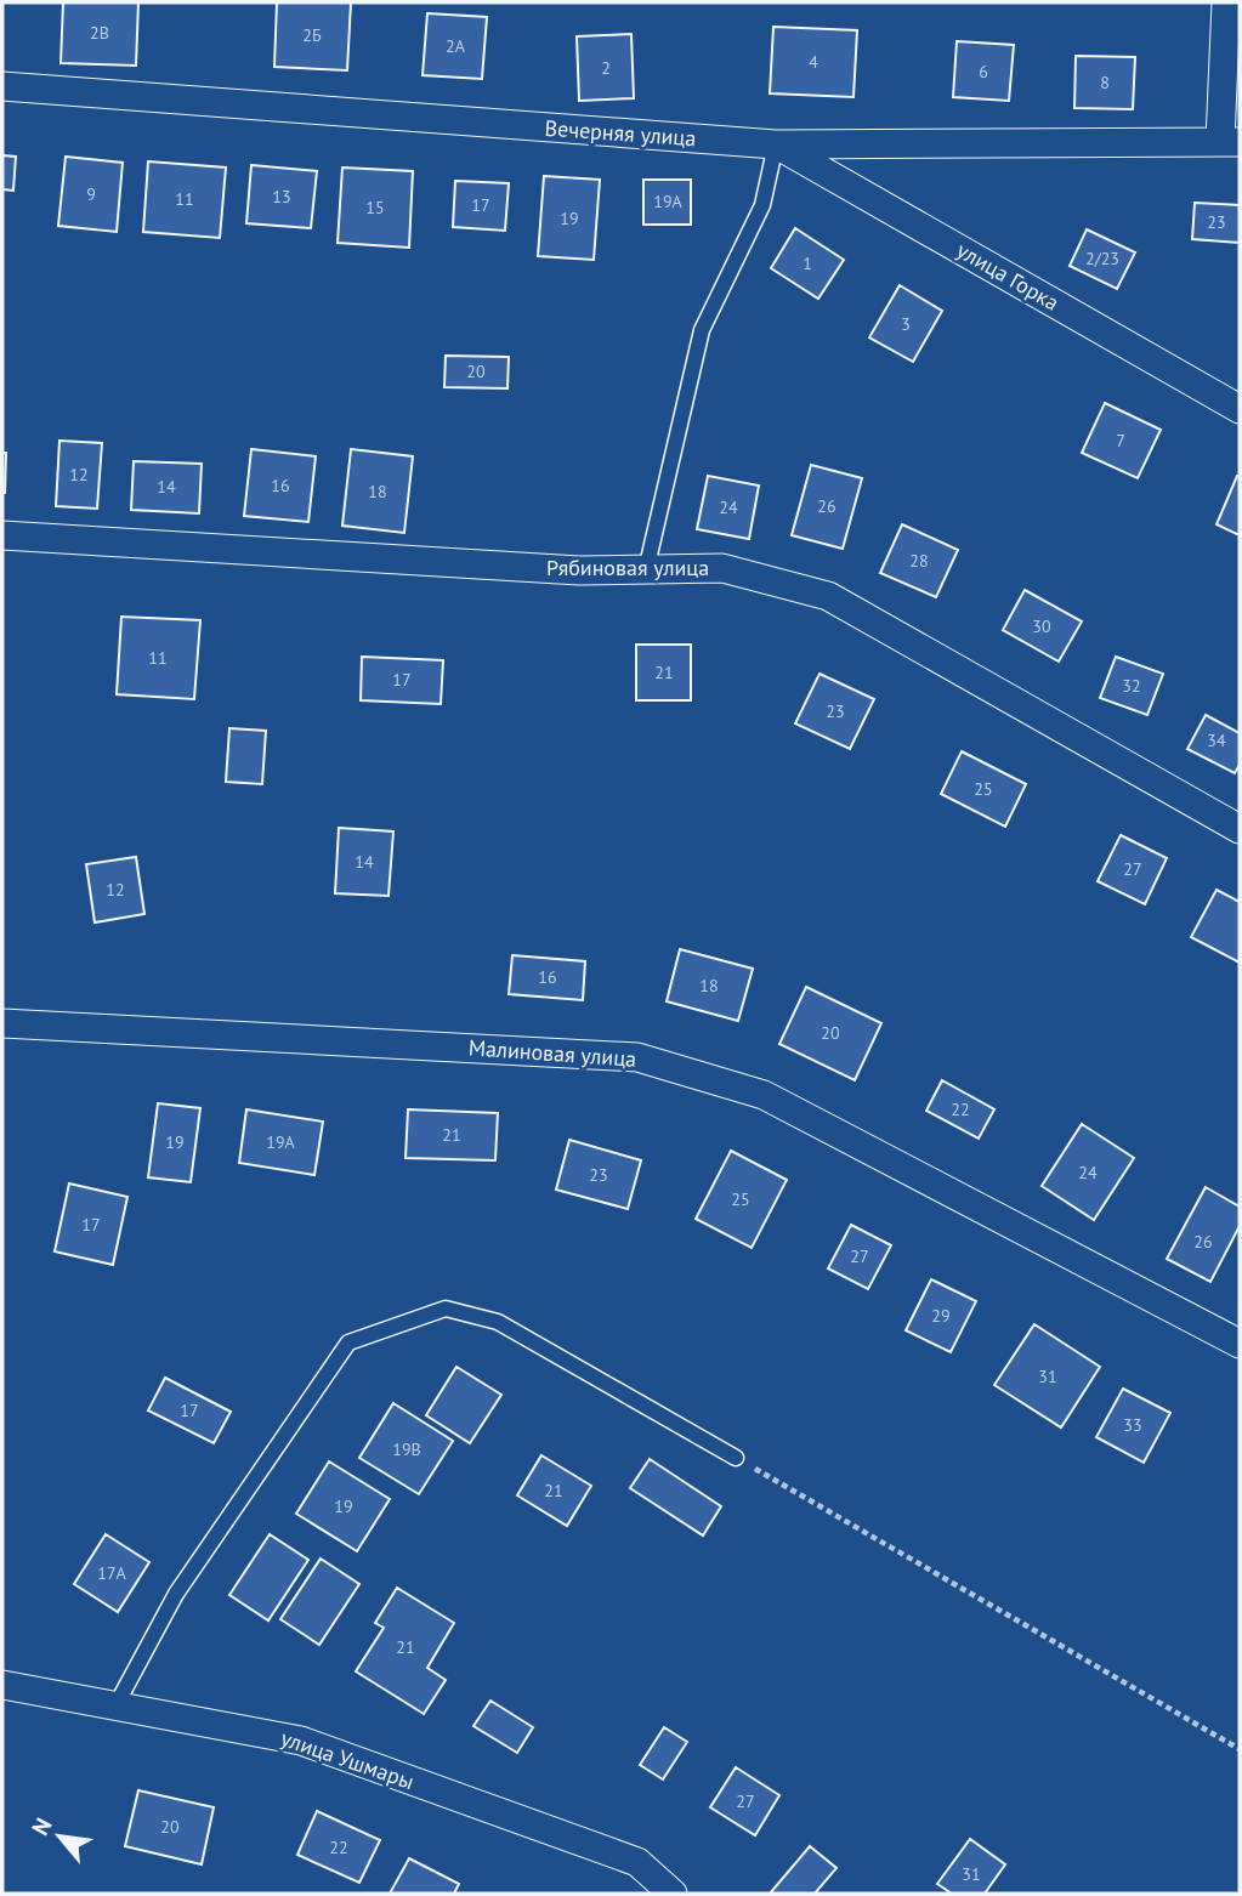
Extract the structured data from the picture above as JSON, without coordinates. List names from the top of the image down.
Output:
{
  "streets": {
    "street": [
      "Вечерняя улица",
      "улица Горка",
      "Рябиновая улица",
      "Малиновая улица",
      "улица Ушмары"
    ]
  },
  "crossings": [
    ["Вечерняя улица", "улица Горка"]
  ],
  "house_numbers": [
    "2В",
    "2Б",
    "2А",
    "4",
    "2",
    "6",
    "8",
    "9",
    "13",
    "11",
    "19А",
    "17",
    "15",
    "19",
    "23",
    "2/23",
    "1",
    "3",
    "20",
    "7",
    "12",
    "16",
    "14",
    "18",
    "26",
    "24",
    "28",
    "30",
    "11",
    "21",
    "17",
    "32",
    "23",
    "34",
    "25",
    "14",
    "27",
    "12",
    "16",
    "18",
    "20",
    "22",
    "21",
    "19",
    "19А",
    "24",
    "23",
    "25",
    "17",
    "26",
    "27",
    "29",
    "31",
    "17",
    "33",
    "19В",
    "21",
    "19",
    "17А",
    "21",
    "27",
    "20",
    "22",
    "31"
  ],
  "north": "top left"
}
